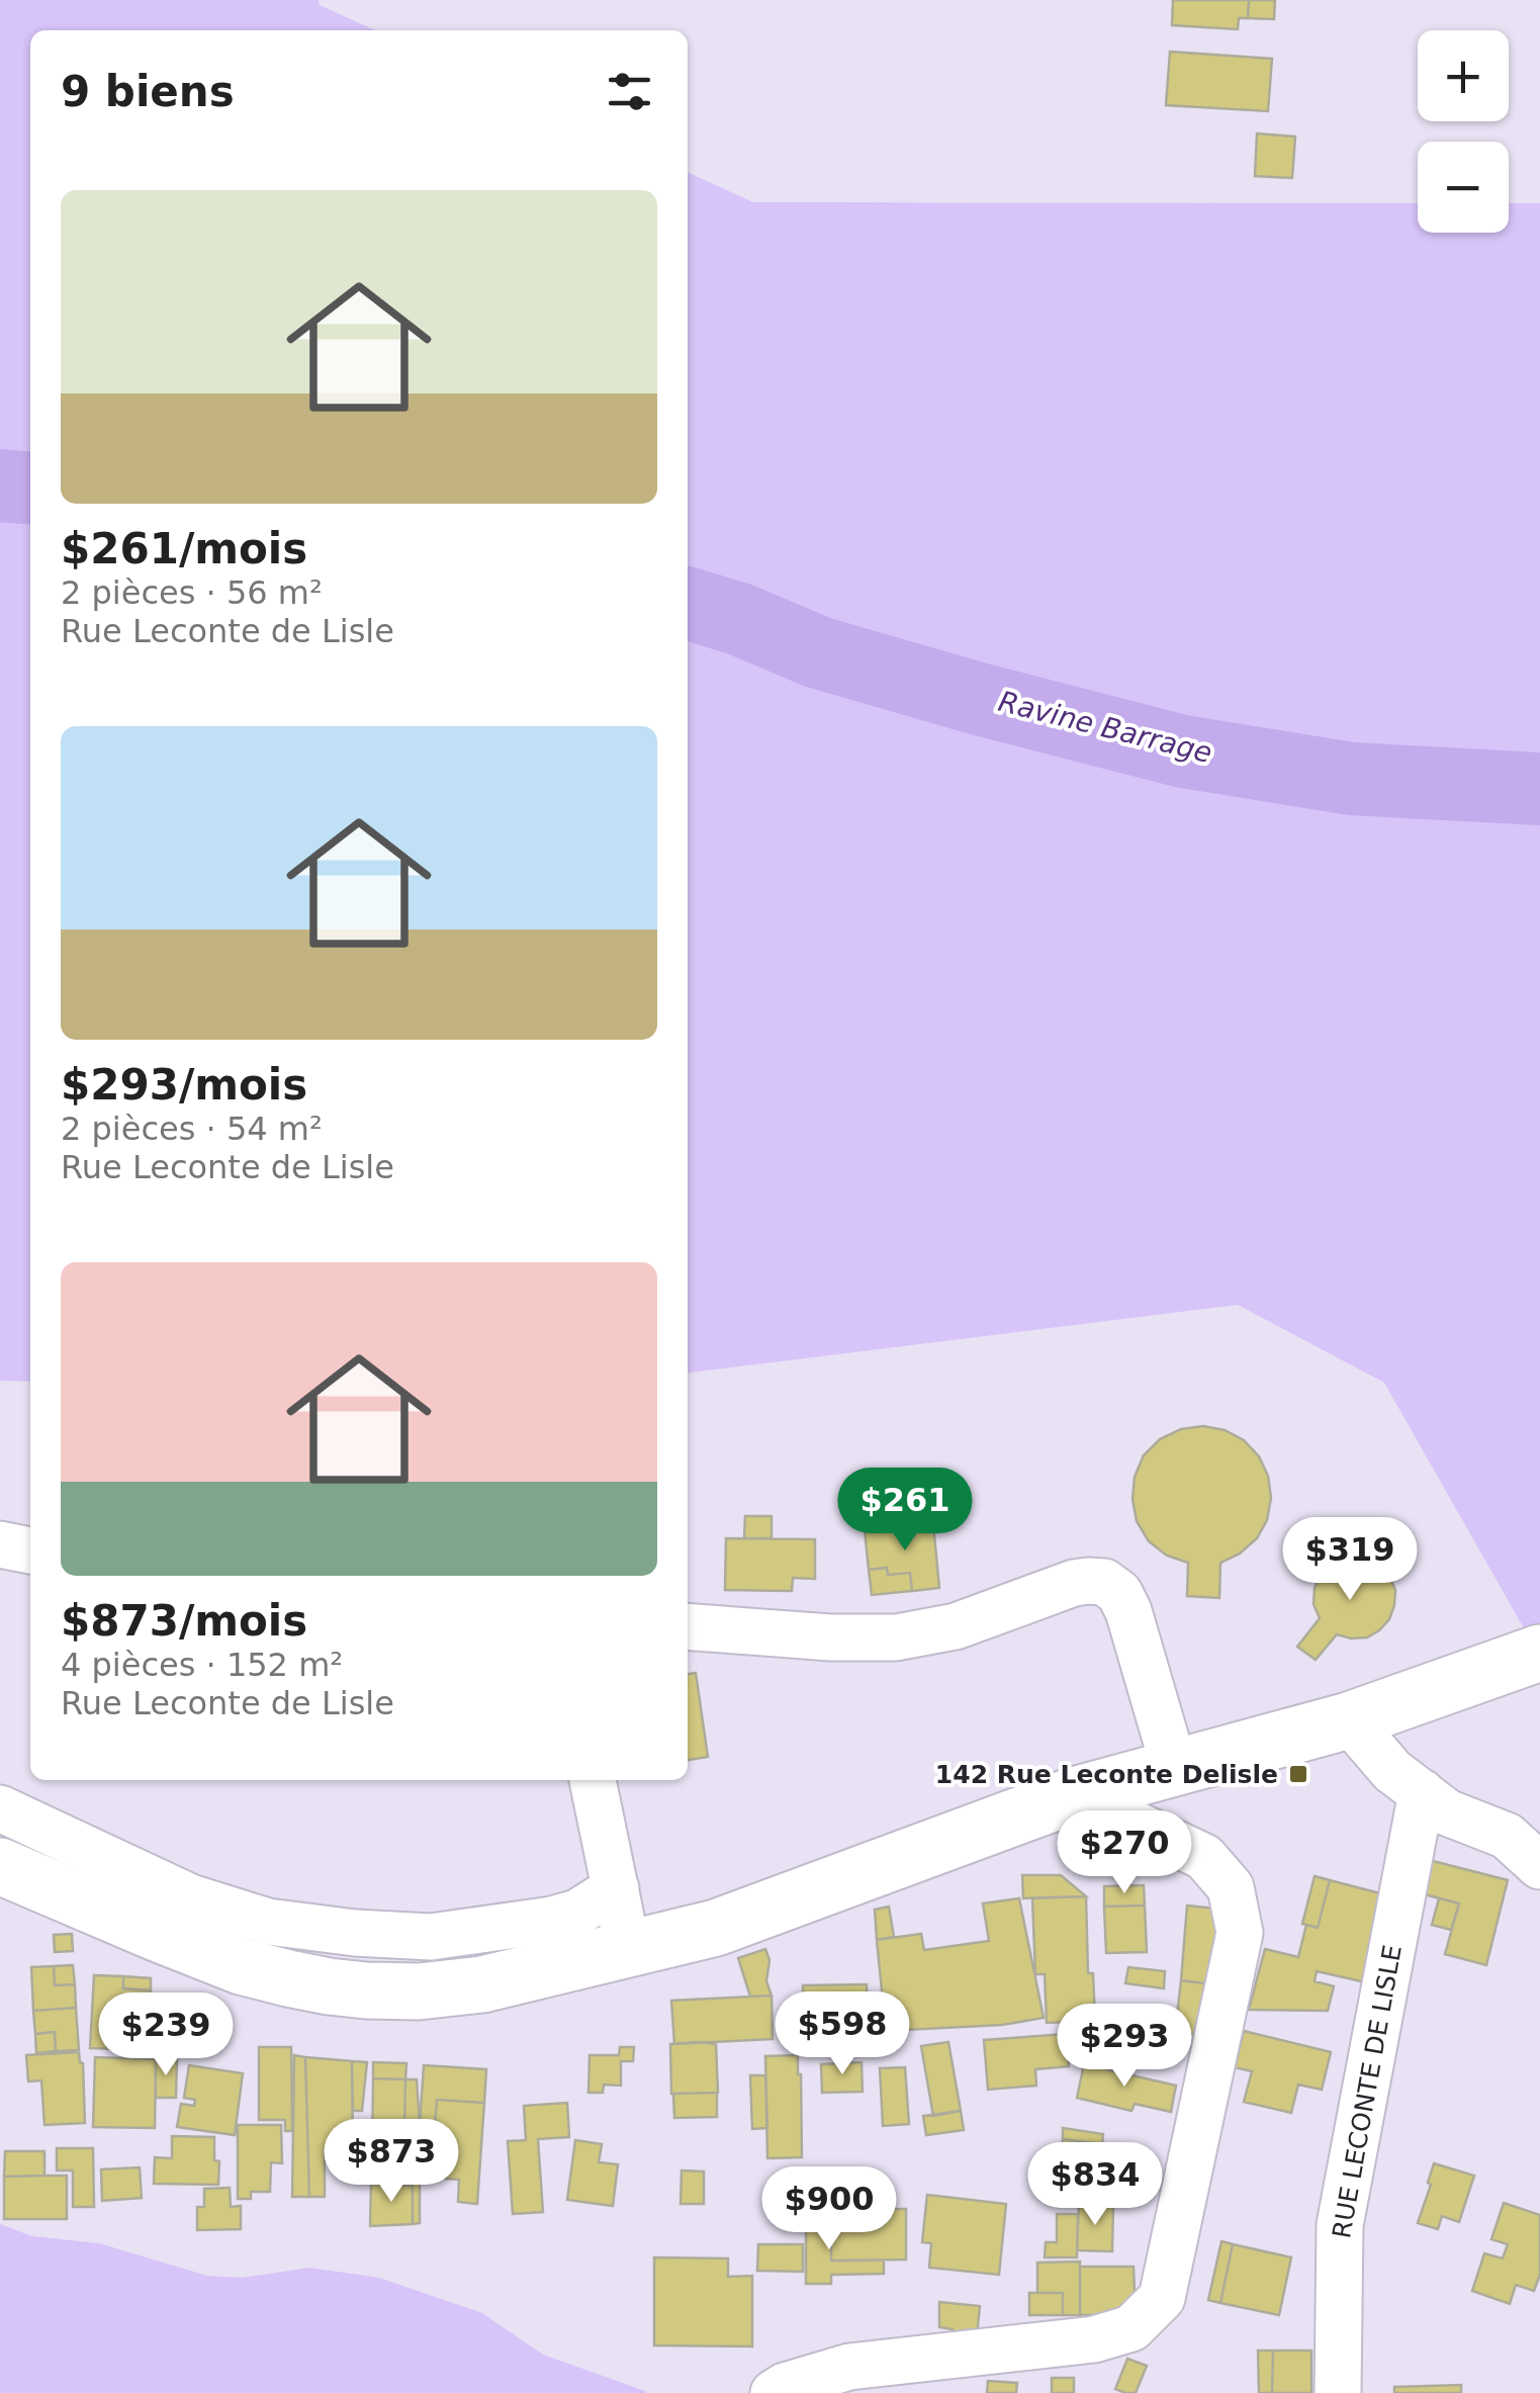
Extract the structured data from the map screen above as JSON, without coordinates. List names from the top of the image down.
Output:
{
  "streets": {
    "street": ["RUE LECONTE DE LISLE"]
  },
  "water": ["Ravine Barrage"],
  "places": {
    "transit": ["142 Rue Leconte Delisle"]
  },
  "page": {
    "map_buttons": ["+", "−"],
    "heading": "9 biens",
    "list": [
      {
        "name": "$261/mois",
        "note": "2 pièces · 56 m² · Rue Leconte de Lisle"
      },
      {
        "name": "$293/mois",
        "note": "2 pièces · 54 m² · Rue Leconte de Lisle"
      },
      {
        "name": "$873/mois",
        "note": "4 pièces · 152 m² · Rue Leconte de Lisle"
      }
    ],
    "price": [
      "$261",
      "$319",
      "$270",
      "$598",
      "$239",
      "$293",
      "$873",
      "$834",
      "$900"
    ]
  }
}
